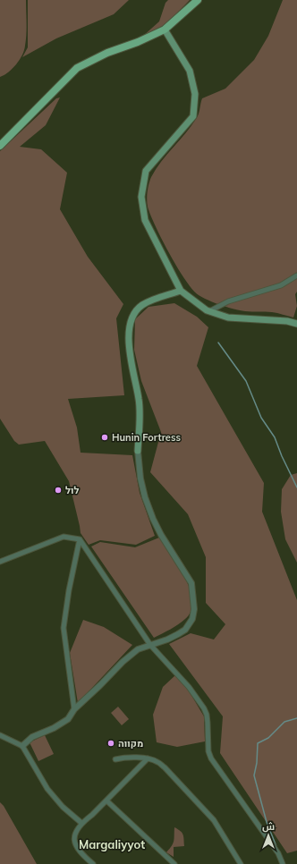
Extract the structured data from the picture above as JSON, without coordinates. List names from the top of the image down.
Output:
{
  "districts": ["Margaliyyot"],
  "places": ["Hunin Fortress", "לול", "מקווה"],
  "north": "top"
}
